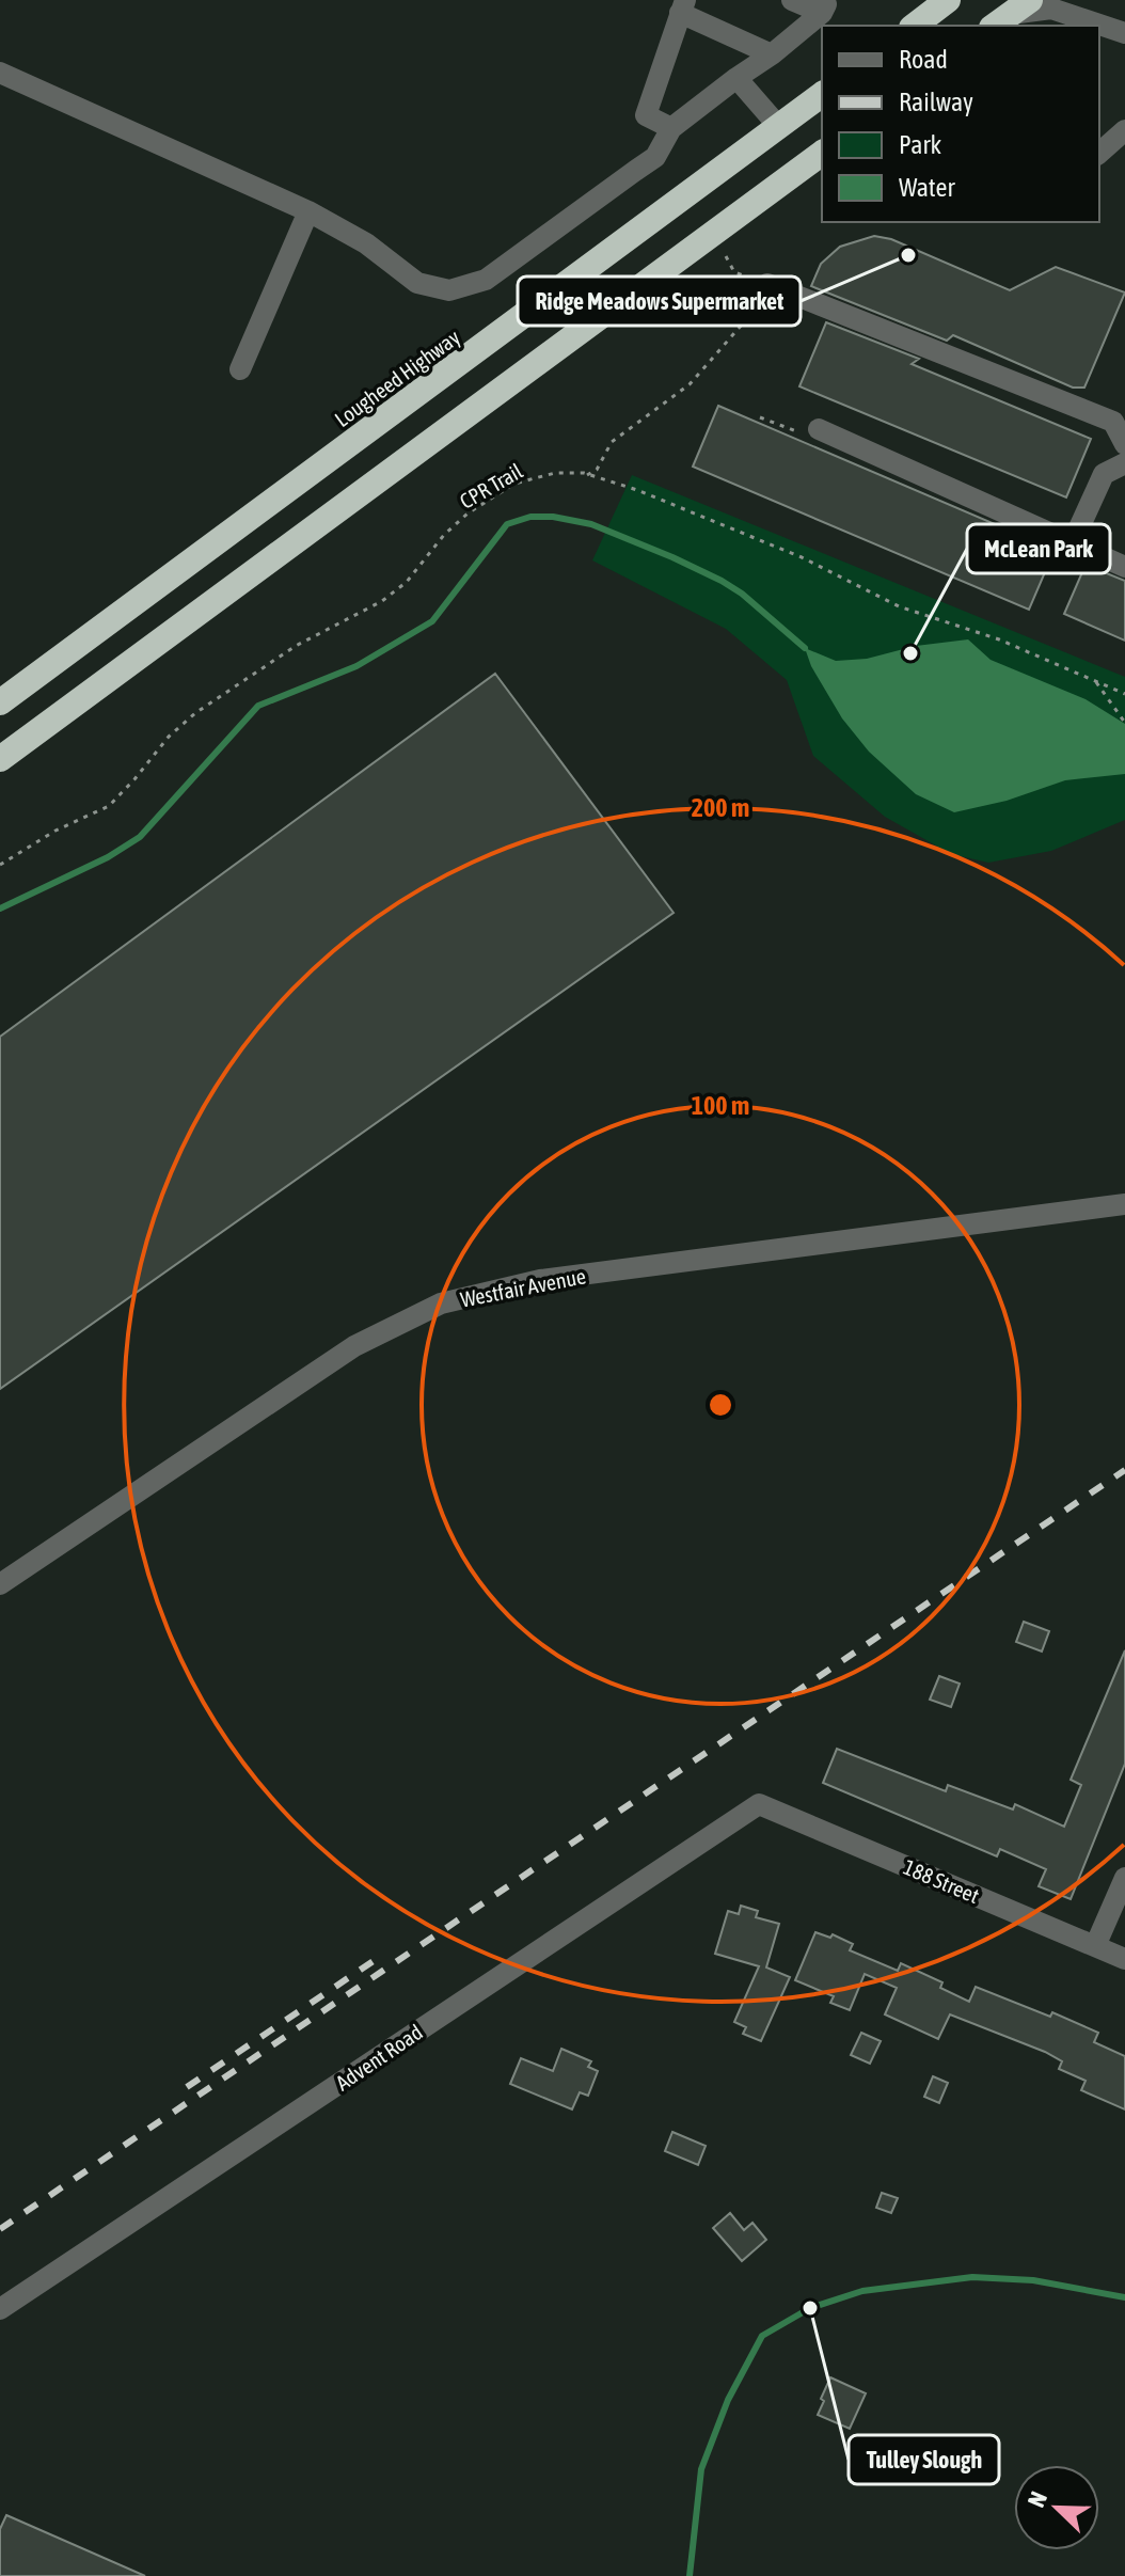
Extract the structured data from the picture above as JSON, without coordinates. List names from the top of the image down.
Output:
{
  "streets": {
    "highway": ["Lougheed Highway"],
    "street": ["Westfair Avenue", "188 Street", "Advent Road"],
    "path": ["CPR Trail"]
  },
  "crossings": [
    ["188 Street", "Advent Road"]
  ],
  "places": ["Ridge Meadows Supermarket", "McLean Park", "Tulley Slough"],
  "legend": [
    "Road",
    "Railway",
    "Park",
    "Water"
  ],
  "north": "top left",
  "rings": ["200 m", "100 m"]
}
